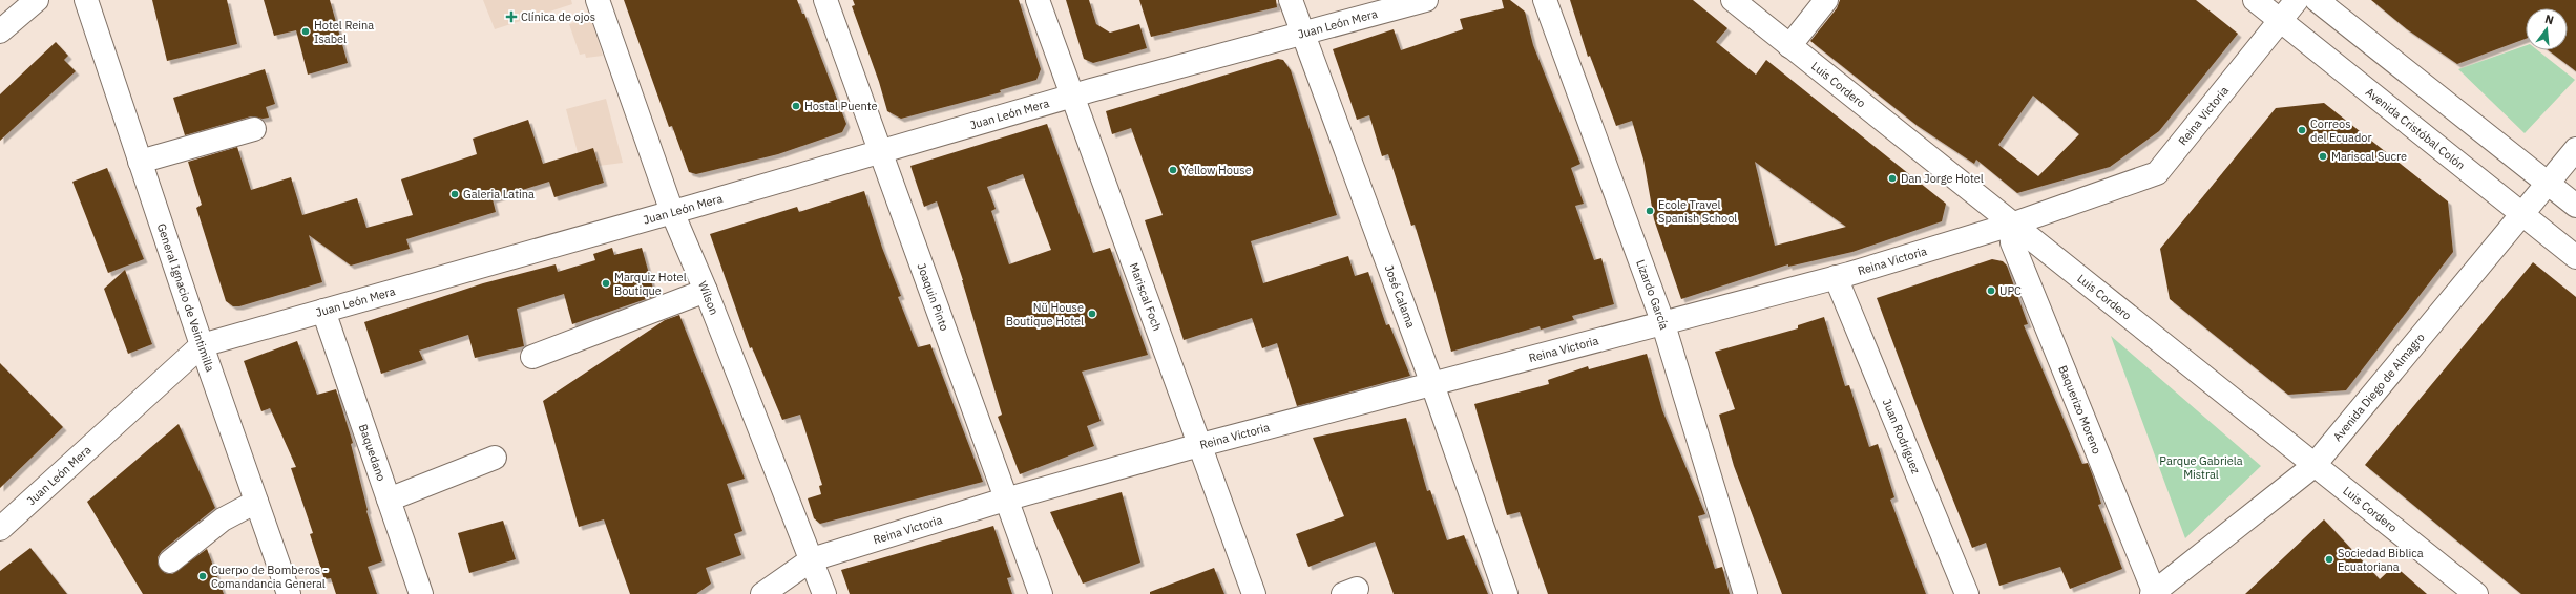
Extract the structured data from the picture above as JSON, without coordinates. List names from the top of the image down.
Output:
{
  "streets": {
    "street": [
      "Juan León Mera",
      "Luis Cordero",
      "Reina Victoria",
      "Avenida Cristóbal Colón",
      "Lizardo García",
      "Joaquin Pinto",
      "Mariscal Foch",
      "José Calama",
      "General Ignacio de Veintimilla",
      "Wilson",
      "Avenida Diego de Almagro",
      "Baquerizo Moreno",
      "Juan Rodríguez",
      "Baquedano"
    ]
  },
  "crossings": [
    ["Juan León Mera", "Joaquin Pinto"],
    ["Juan León Mera", "Mariscal Foch"],
    ["Juan León Mera", "José Calama"],
    ["Juan León Mera", "General Ignacio de Veintimilla"],
    ["Juan León Mera", "Wilson"],
    ["Juan León Mera", "Baquedano"],
    ["Luis Cordero", "Reina Victoria"],
    ["Luis Cordero", "Avenida Diego de Almagro"],
    ["Luis Cordero", "Baquerizo Moreno"],
    ["Reina Victoria", "Avenida Cristóbal Colón"],
    ["Reina Victoria", "Lizardo García"],
    ["Reina Victoria", "Joaquin Pinto"],
    ["Reina Victoria", "Mariscal Foch"],
    ["Reina Victoria", "José Calama"],
    ["Reina Victoria", "Wilson"],
    ["Reina Victoria", "Baquerizo Moreno"],
    ["Reina Victoria", "Juan Rodríguez"],
    ["Avenida Cristóbal Colón", "Avenida Diego de Almagro"],
    ["Avenida Diego de Almagro", "Baquerizo Moreno"]
  ],
  "parks": ["Parque Gabriela Mistral"],
  "places": {
    "health": ["Clínica de ojos"],
    "other": [
      "Hotel Reina Isabel",
      "Hostal Puente",
      "Correos del Ecuador",
      "Mariscal Sucre",
      "Yellow House",
      "Dan Jorge Hotel",
      "Galeria Latina",
      "Ecole Travel Spanish School",
      "Marquiz Hotel Boutique",
      "UPC",
      "Nü House Boutique Hotel",
      "Sociedad Biblica Ecuatoriana",
      "Cuerpo de Bomberos - Comandancia General"
    ]
  },
  "north": "top"
}
